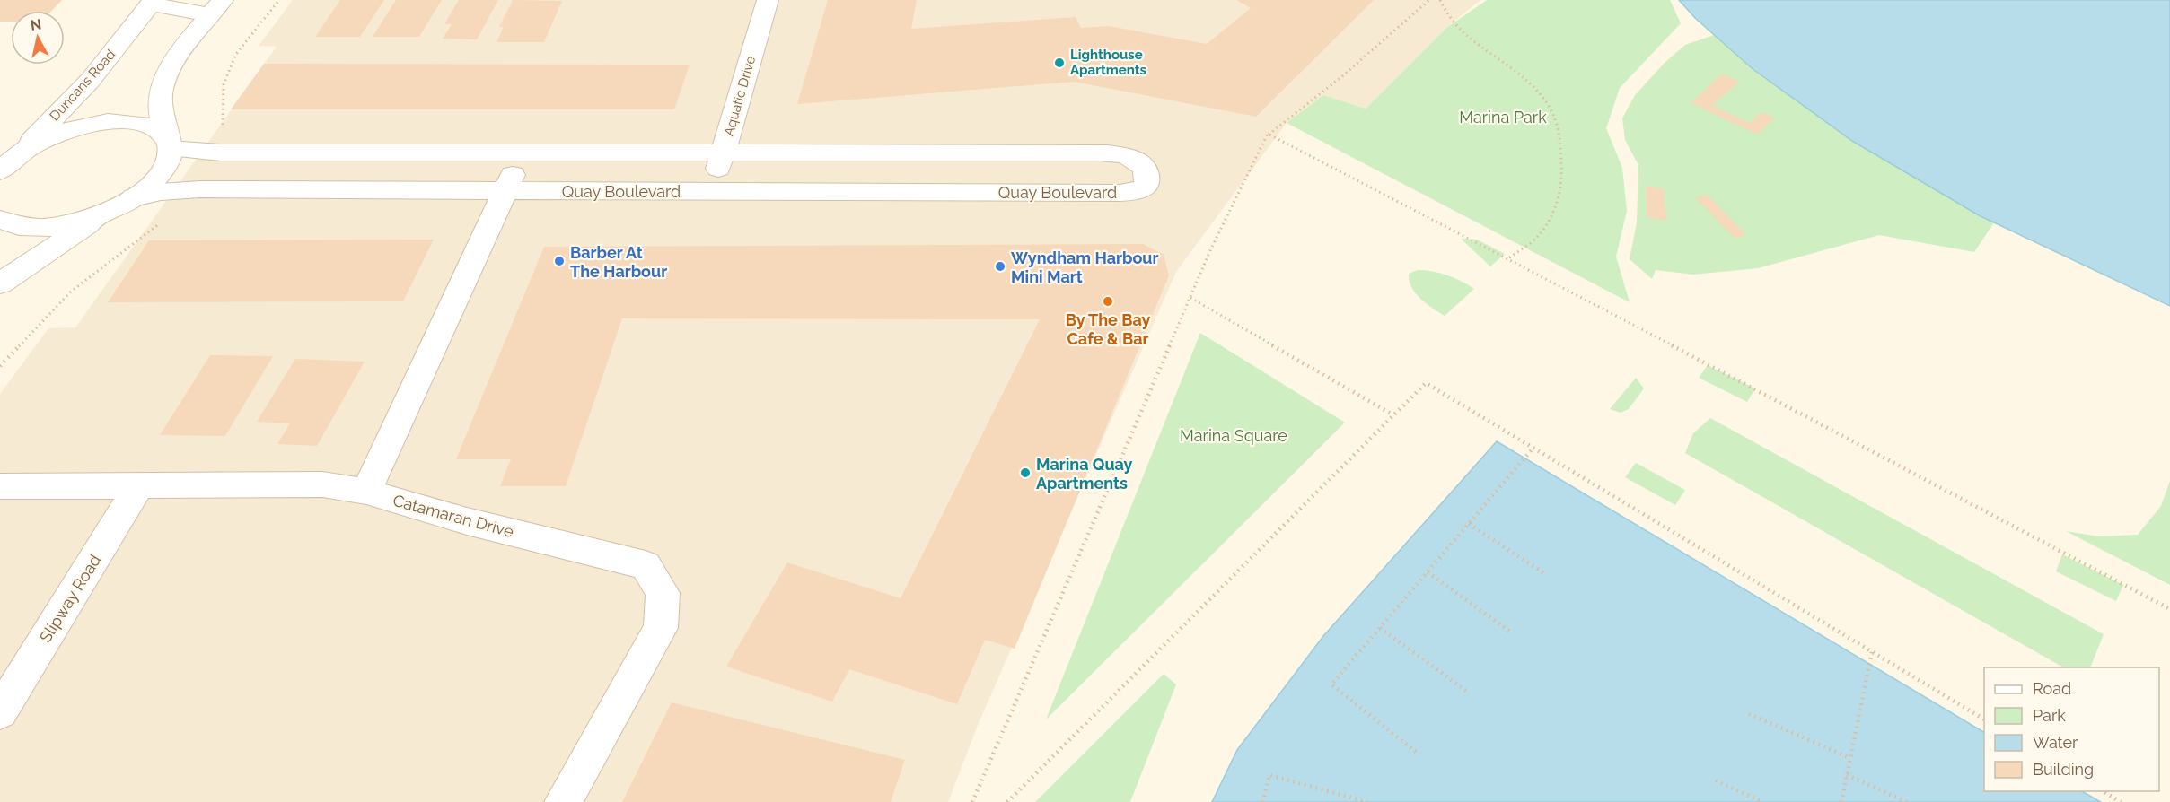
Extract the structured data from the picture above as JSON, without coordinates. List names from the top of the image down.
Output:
{
  "streets": {
    "street": [
      "Duncans Road",
      "Aquatic Drive",
      "Quay Boulevard",
      "Catamaran Drive",
      "Slipway Road"
    ]
  },
  "crossings": [
    ["Duncans Road", "Quay Boulevard"],
    ["Aquatic Drive", "Quay Boulevard"]
  ],
  "parks": ["Marina Park", "Marina Square"],
  "places": [
    "Lighthouse Apartments",
    "Barber At The Harbour",
    "Wyndham Harbour Mini Mart",
    "By The Bay Cafe & Bar",
    "Marina Quay Apartments"
  ],
  "legend": [
    "Road",
    "Park",
    "Water",
    "Building"
  ],
  "north": "top"
}
